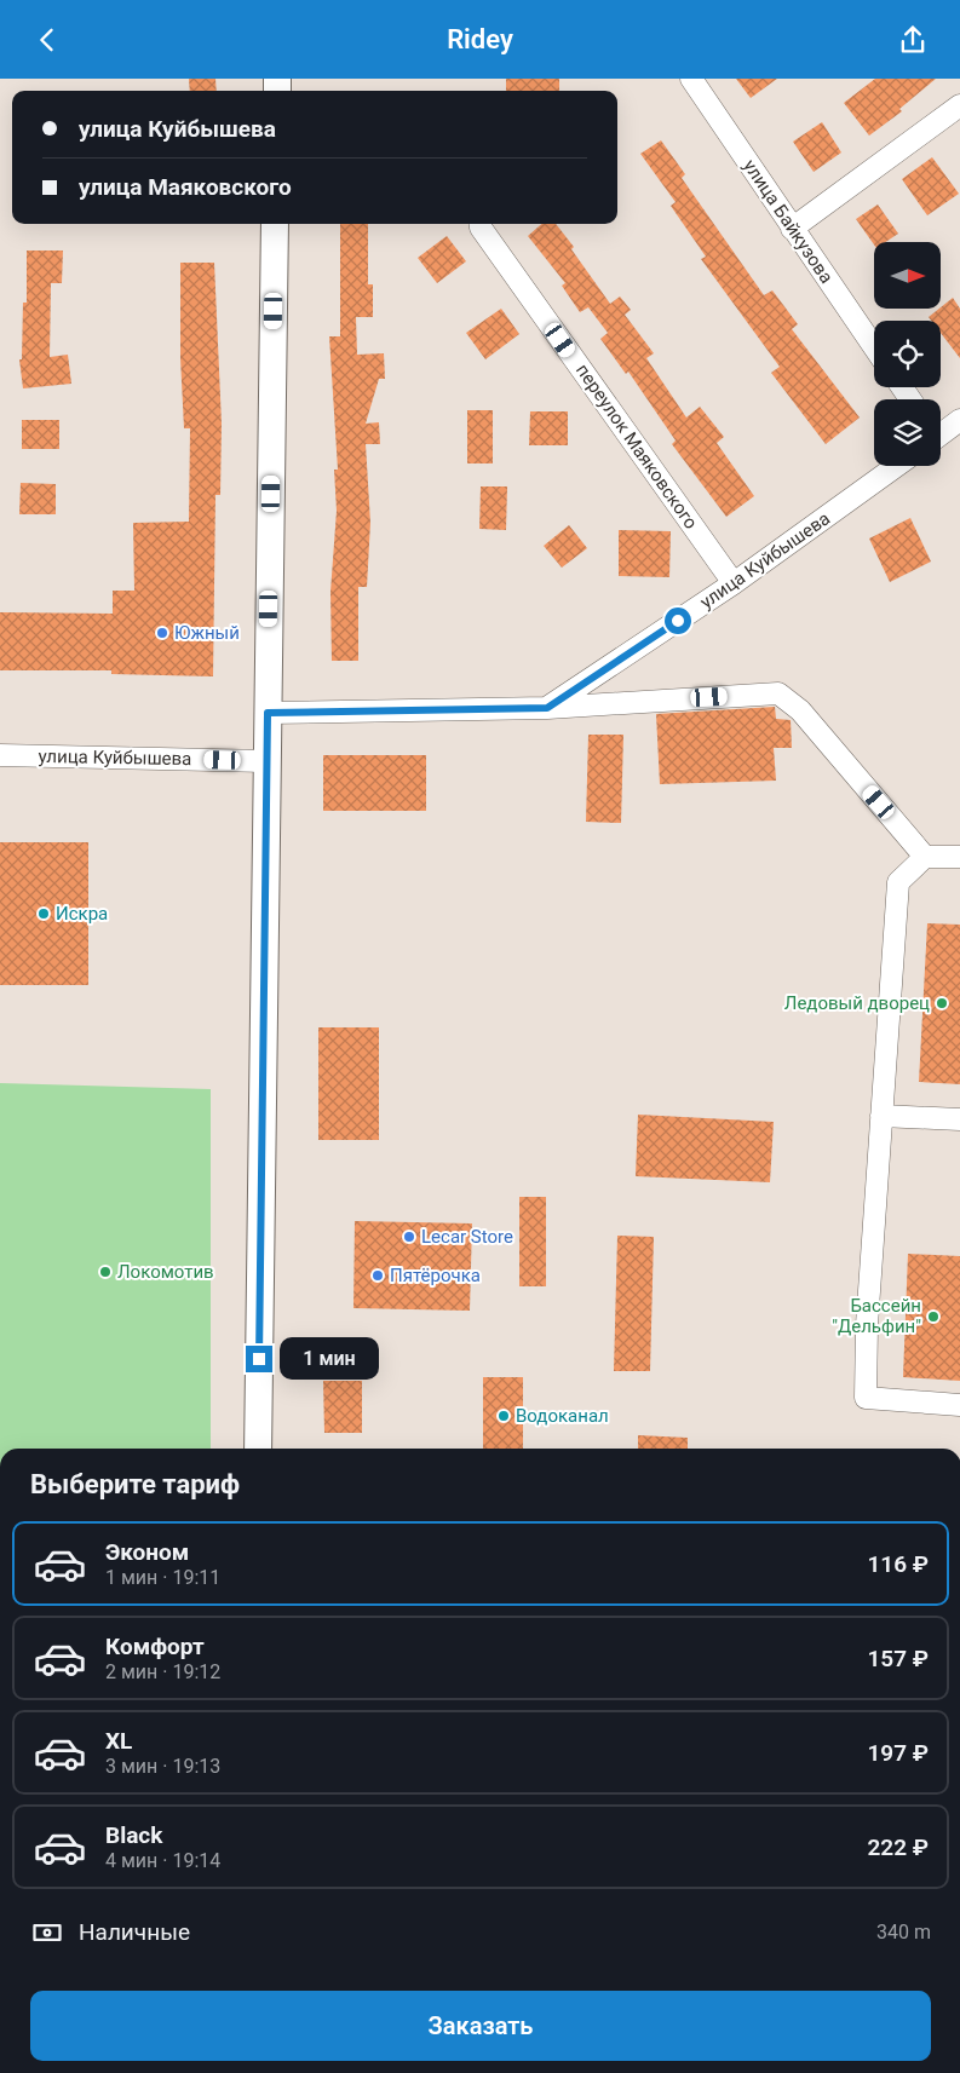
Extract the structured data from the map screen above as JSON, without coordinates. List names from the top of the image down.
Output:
{
  "streets": {
    "street": ["улица Байкузова", "переулок Маяковского", "улица Куйбышева"]
  },
  "crossings": [
    ["переулок Маяковского", "улица Куйбышева"]
  ],
  "places": [
    "Южный",
    "Искра",
    "Ледовый дворец",
    "Lecar Store",
    "Локомотив",
    "Пятёрочка",
    "Бассейн \"Дельфин\"",
    "Водоканал"
  ],
  "north": "right",
  "page": {
    "header": "Ridey",
    "banner": ["улица Куйбышева", "улица Маяковского"],
    "bubble": "1 мин",
    "heading": "Выберите тариф",
    "list": [
      {
        "name": "Эконом",
        "note": "1 мин · 19:11",
        "value": "116 ₽"
      },
      {
        "name": "Комфорт",
        "note": "2 мин · 19:12",
        "value": "157 ₽"
      },
      {
        "name": "XL",
        "note": "3 мин · 19:13",
        "value": "197 ₽"
      },
      {
        "name": "Black",
        "note": "4 мин · 19:14",
        "value": "222 ₽"
      }
    ],
    "pay": ["Наличные", "340 m"],
    "buttons": "Заказать"
  }
}
